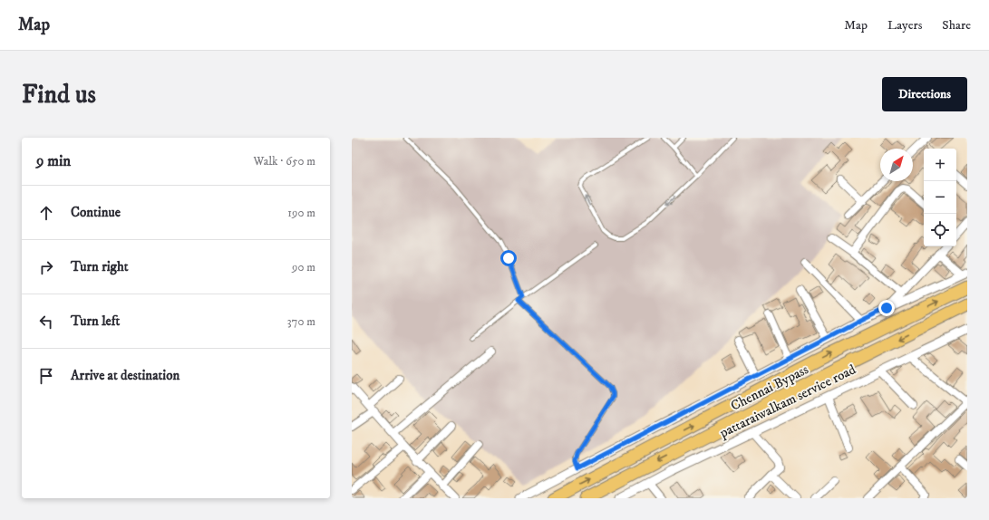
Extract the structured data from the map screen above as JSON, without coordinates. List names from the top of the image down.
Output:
{
  "streets": {
    "highway": ["Chennai Bypass"],
    "street": ["pattaraiwalkam service road"]
  },
  "north": "top right",
  "page": {
    "header": "Map",
    "nav": ["Map", "Layers", "Share"],
    "buttons": "Directions",
    "title": "Find us",
    "heading": ["9 min", "Walk · 650 m"],
    "map_buttons": ["+", "−"],
    "list": [
      ["Continue", "190 m"],
      ["Turn right", "90 m"],
      ["Turn left", "370 m"],
      "Arrive at destination"
    ]
  }
}
